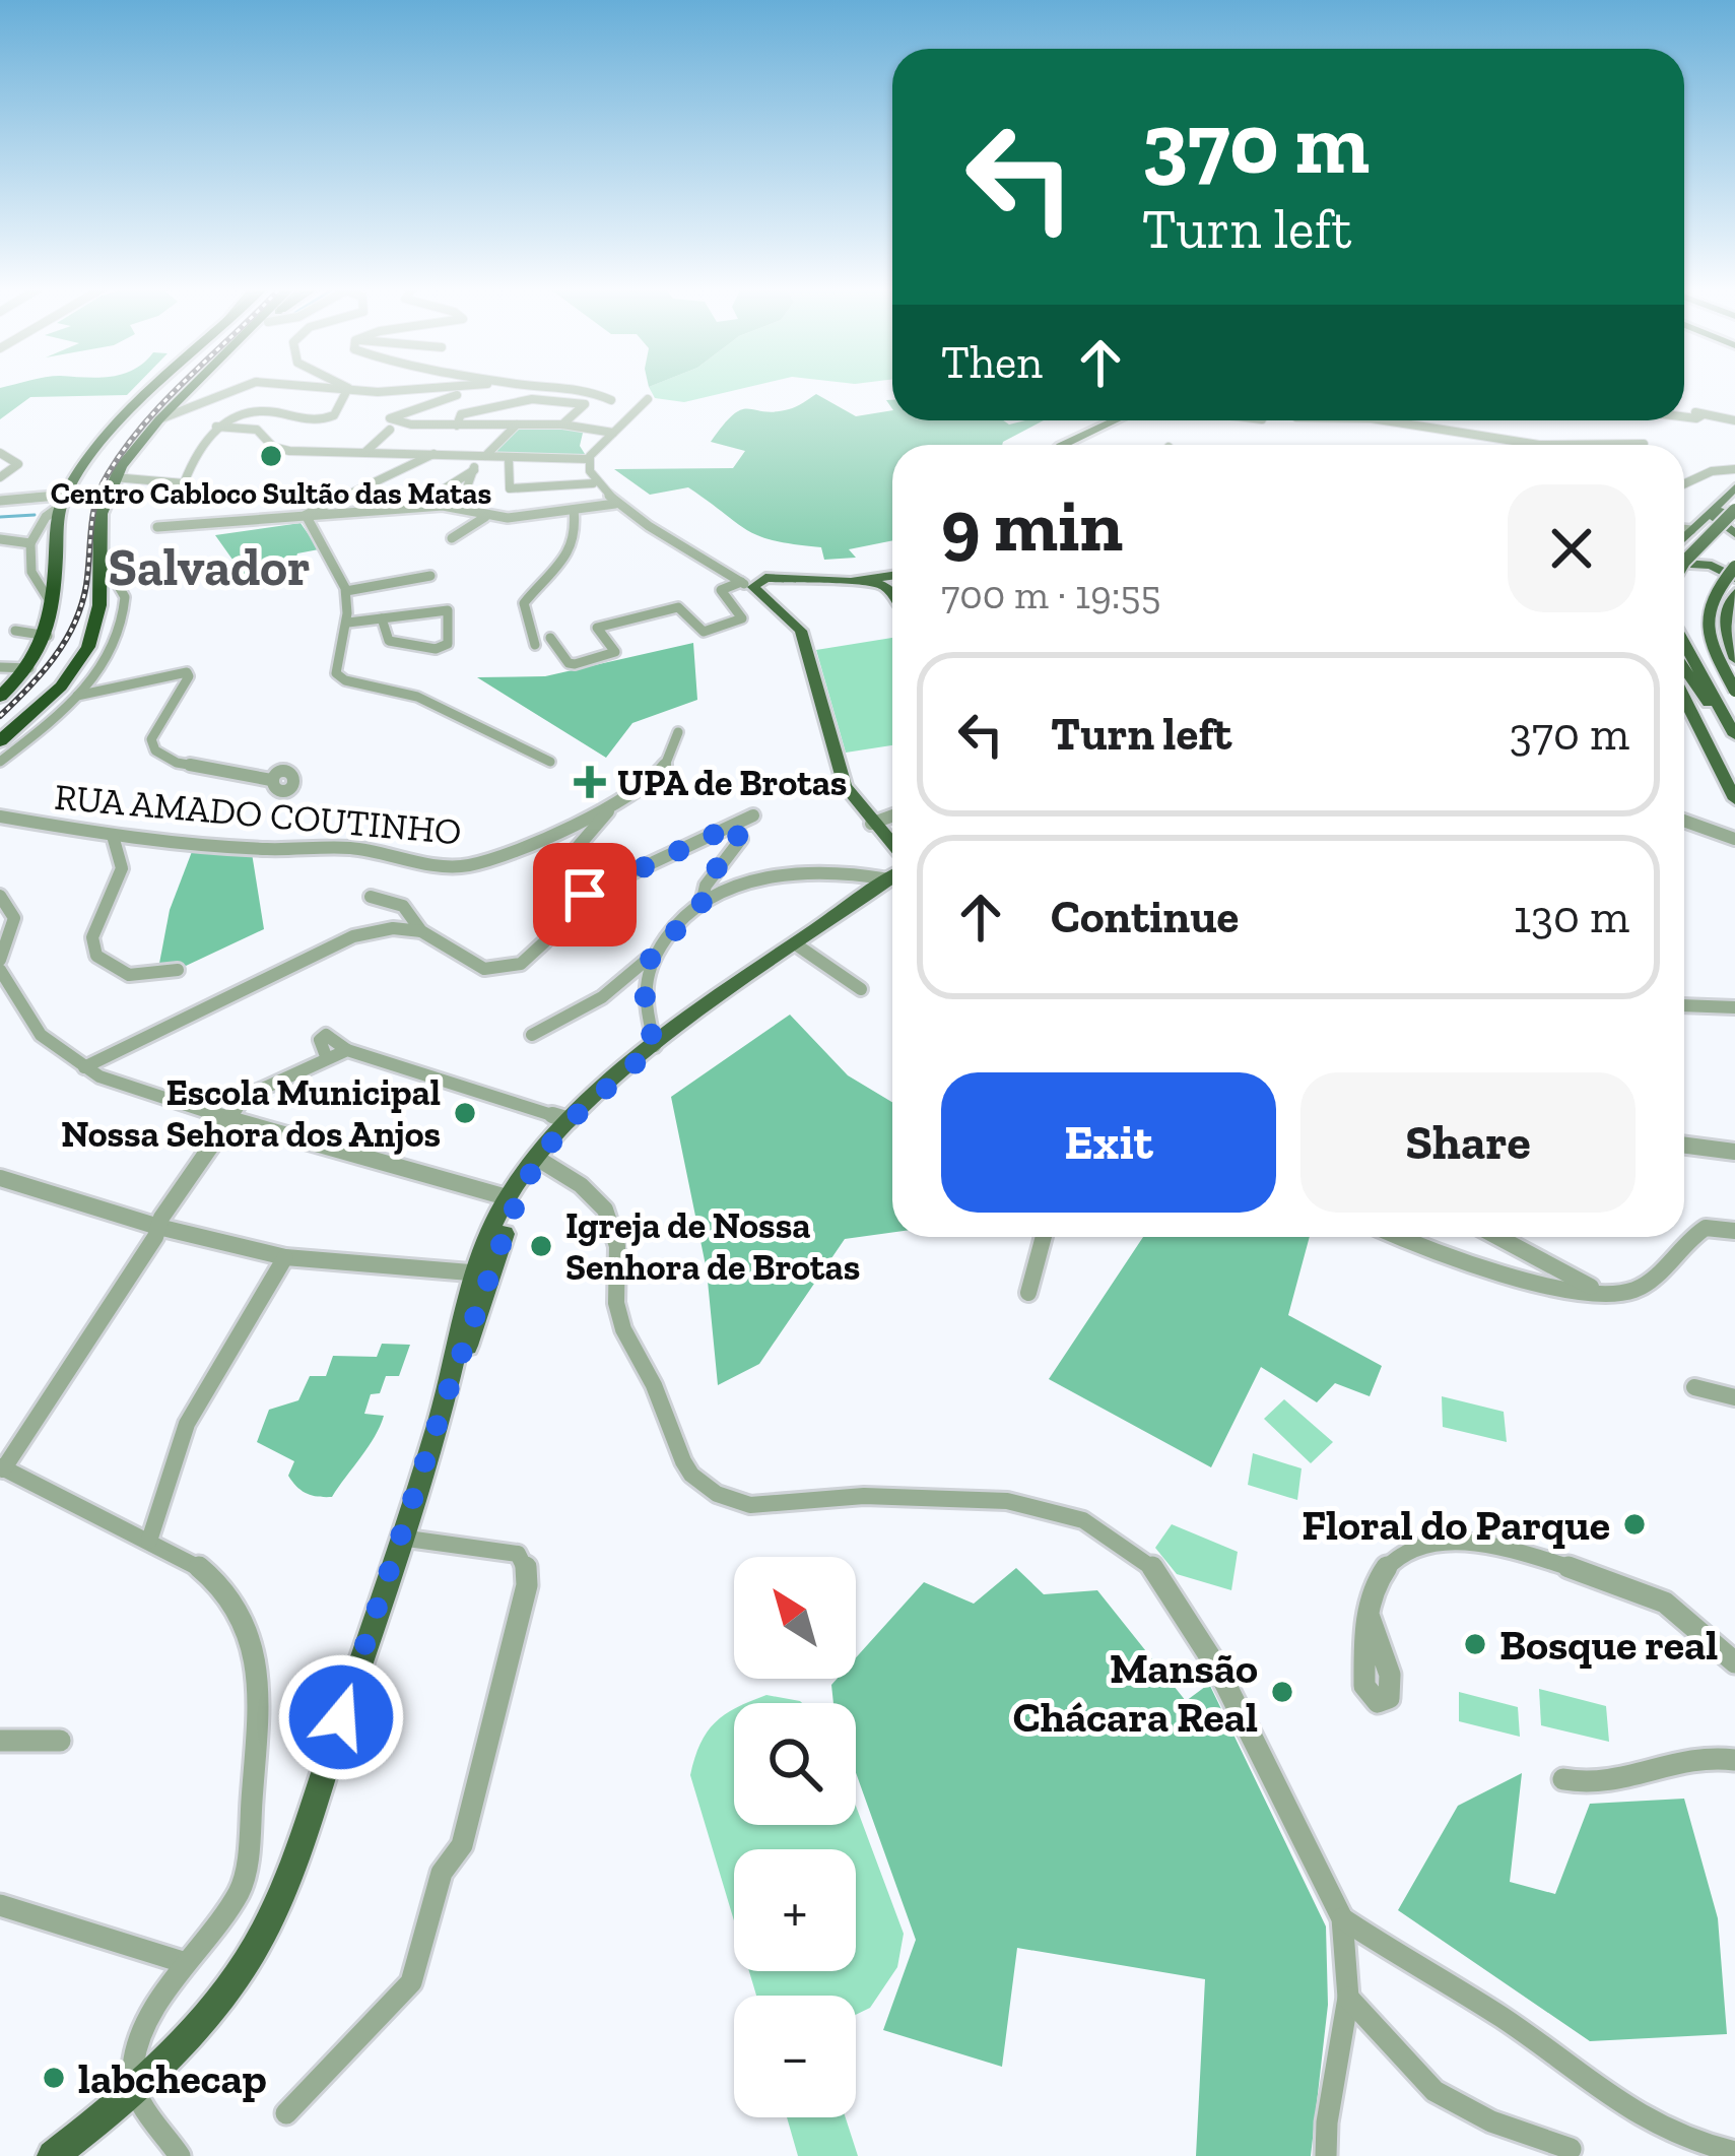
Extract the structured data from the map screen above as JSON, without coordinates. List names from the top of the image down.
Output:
{
  "streets": {
    "street": ["RUA AMADO COUTINHO"]
  },
  "districts": ["Salvador"],
  "places": {
    "other": [
      "Centro Cabloco Sultão das Matas",
      "Escola Municipal Nossa Sehora dos Anjos",
      "Igreja de Nossa Senhora de Brotas",
      "Floral do Parque",
      "Bosque real",
      "Mansão Chácara Real",
      "labchecap"
    ],
    "health": ["UPA de Brotas"]
  },
  "north": "top left",
  "page": {
    "turn": ["370 m", "Turn left"],
    "then": "Then",
    "heading": ["9 min", "700 m · 19:55"],
    "list": [
      {
        "name": "Turn left",
        "value": "370 m"
      },
      {
        "name": "Continue",
        "value": "130 m"
      }
    ],
    "buttons": ["Exit", "Share"],
    "map_buttons": ["+", "−"]
  }
}
